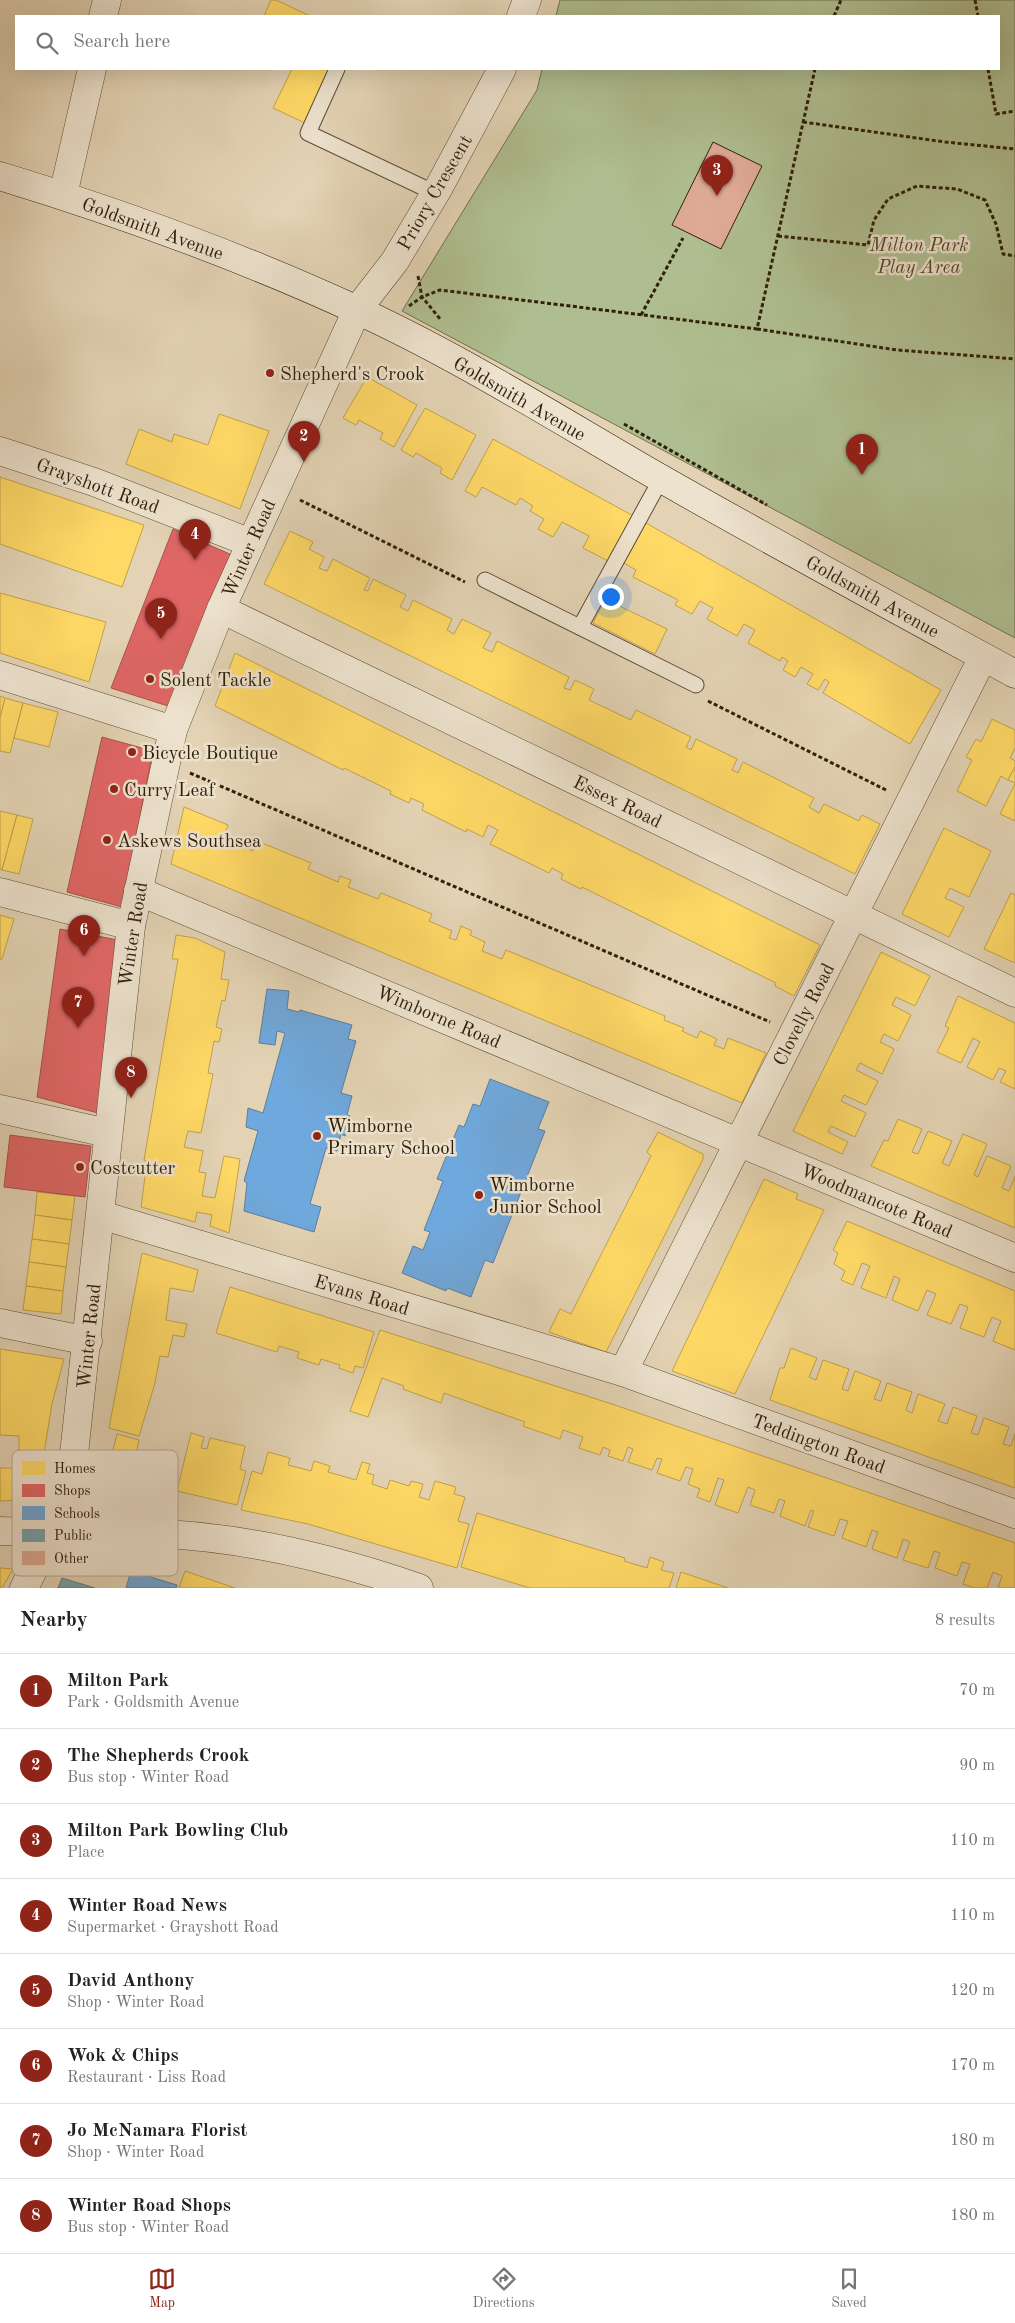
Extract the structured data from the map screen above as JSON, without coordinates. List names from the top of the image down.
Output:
{
  "streets": {
    "street": [
      "Priory Crescent",
      "Goldsmith Avenue",
      "Grayshott Road",
      "Winter Road",
      "Essex Road",
      "Clovelly Road",
      "Wimborne Road",
      "Woodmancote Road",
      "Evans Road",
      "Teddington Road"
    ]
  },
  "crossings": [
    ["Priory Crescent", "Goldsmith Avenue"],
    ["Priory Crescent", "Winter Road"],
    ["Goldsmith Avenue", "Winter Road"],
    ["Goldsmith Avenue", "Clovelly Road"],
    ["Grayshott Road", "Winter Road"],
    ["Winter Road", "Essex Road"],
    ["Winter Road", "Wimborne Road"],
    ["Winter Road", "Evans Road"],
    ["Essex Road", "Clovelly Road"],
    ["Clovelly Road", "Wimborne Road"],
    ["Clovelly Road", "Woodmancote Road"],
    ["Clovelly Road", "Evans Road"],
    ["Clovelly Road", "Teddington Road"],
    ["Wimborne Road", "Woodmancote Road"],
    ["Evans Road", "Teddington Road"]
  ],
  "parks": ["Milton Park Play Area"],
  "places": [
    "Shepherd's Crook",
    "Solent Tackle",
    "Bicycle Boutique",
    "Curry Leaf",
    "Askews Southsea",
    "Wimborne Primary School",
    "Costcutter",
    "Wimborne Junior School"
  ],
  "legend": [
    "Homes",
    "Shops",
    "Schools",
    "Public",
    "Other"
  ],
  "page": {
    "search": "Search here",
    "pins": [
      "3",
      "2",
      "1",
      "4",
      "5",
      "6",
      "7",
      "8"
    ],
    "heading": ["Nearby", "8 results"],
    "list": [
      {
        "mark": "1",
        "name": "Milton Park",
        "note": "Park · Goldsmith Avenue",
        "value": "70 m"
      },
      {
        "mark": "2",
        "name": "The Shepherds Crook",
        "note": "Bus stop · Winter Road",
        "value": "90 m"
      },
      {
        "mark": "3",
        "name": "Milton Park Bowling Club",
        "note": "Place",
        "value": "110 m"
      },
      {
        "mark": "4",
        "name": "Winter Road News",
        "note": "Supermarket · Grayshott Road",
        "value": "110 m"
      },
      {
        "mark": "5",
        "name": "David Anthony",
        "note": "Shop · Winter Road",
        "value": "120 m"
      },
      {
        "mark": "6",
        "name": "Wok & Chips",
        "note": "Restaurant · Liss Road",
        "value": "170 m"
      },
      {
        "mark": "7",
        "name": "Jo McNamara Florist",
        "note": "Shop · Winter Road",
        "value": "180 m"
      },
      {
        "mark": "8",
        "name": "Winter Road Shops",
        "note": "Bus stop · Winter Road",
        "value": "180 m"
      }
    ],
    "nav": ["Map", "Directions", "Saved"]
  }
}
